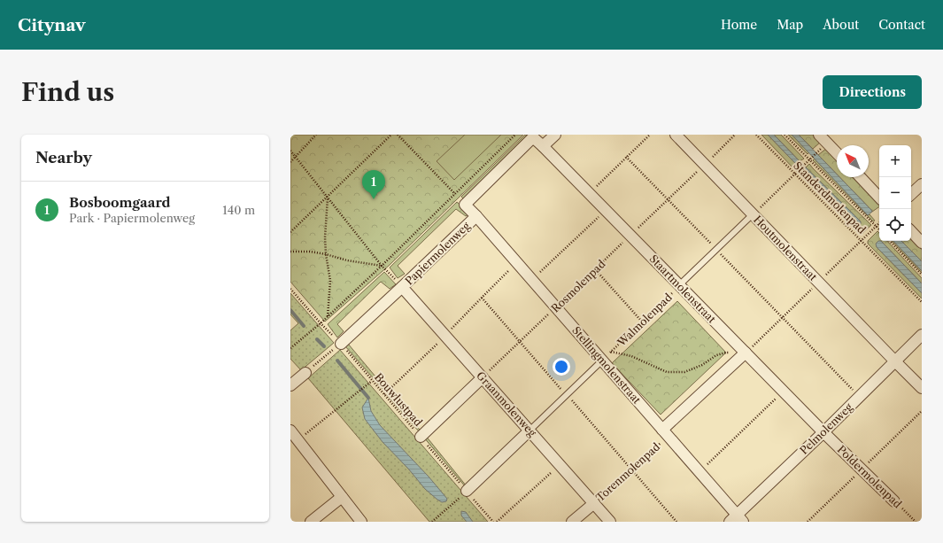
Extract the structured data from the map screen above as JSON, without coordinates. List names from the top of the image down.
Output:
{
  "streets": {
    "street": [
      "Houtmolenstraat",
      "Papiermolenweg",
      "Staartmolenstraat",
      "Stellingmolenstraat",
      "Graanmolenweg",
      "Pelmolenweg",
      "Torenmolenpad",
      "Poldermolenpad"
    ],
    "lane": ["Walmolenpad"],
    "path": ["Standerdmolenpad", "Rosmolenpad", "Bouwlustpad"]
  },
  "crossings": [
    ["Houtmolenstraat", "Rosmolenpad"],
    ["Houtmolenstraat", "Walmolenpad"],
    ["Houtmolenstraat", "Pelmolenweg"],
    ["Papiermolenweg", "Staartmolenstraat"],
    ["Papiermolenweg", "Stellingmolenstraat"],
    ["Papiermolenweg", "Bouwlustpad"],
    ["Papiermolenweg", "Graanmolenweg"],
    ["Rosmolenpad", "Staartmolenstraat"],
    ["Rosmolenpad", "Stellingmolenstraat"],
    ["Rosmolenpad", "Graanmolenweg"],
    ["Staartmolenstraat", "Walmolenpad"],
    ["Staartmolenstraat", "Pelmolenweg"],
    ["Staartmolenstraat", "Torenmolenpad"],
    ["Staartmolenstraat", "Poldermolenpad"],
    ["Walmolenpad", "Stellingmolenstraat"],
    ["Stellingmolenstraat", "Pelmolenweg"],
    ["Stellingmolenstraat", "Torenmolenpad"],
    ["Graanmolenweg", "Torenmolenpad"],
    ["Pelmolenweg", "Poldermolenpad"]
  ],
  "north": "top left",
  "page": {
    "header": "Citynav",
    "nav": [
      "Home",
      "Map",
      "About",
      "Contact"
    ],
    "buttons": "Directions",
    "title": "Find us",
    "heading": "Nearby",
    "map_buttons": ["+", "−"],
    "pins": "1",
    "list": [
      {
        "mark": "1",
        "name": "Bosboomgaard",
        "note": "Park · Papiermolenweg",
        "value": "140 m"
      }
    ]
  }
}
